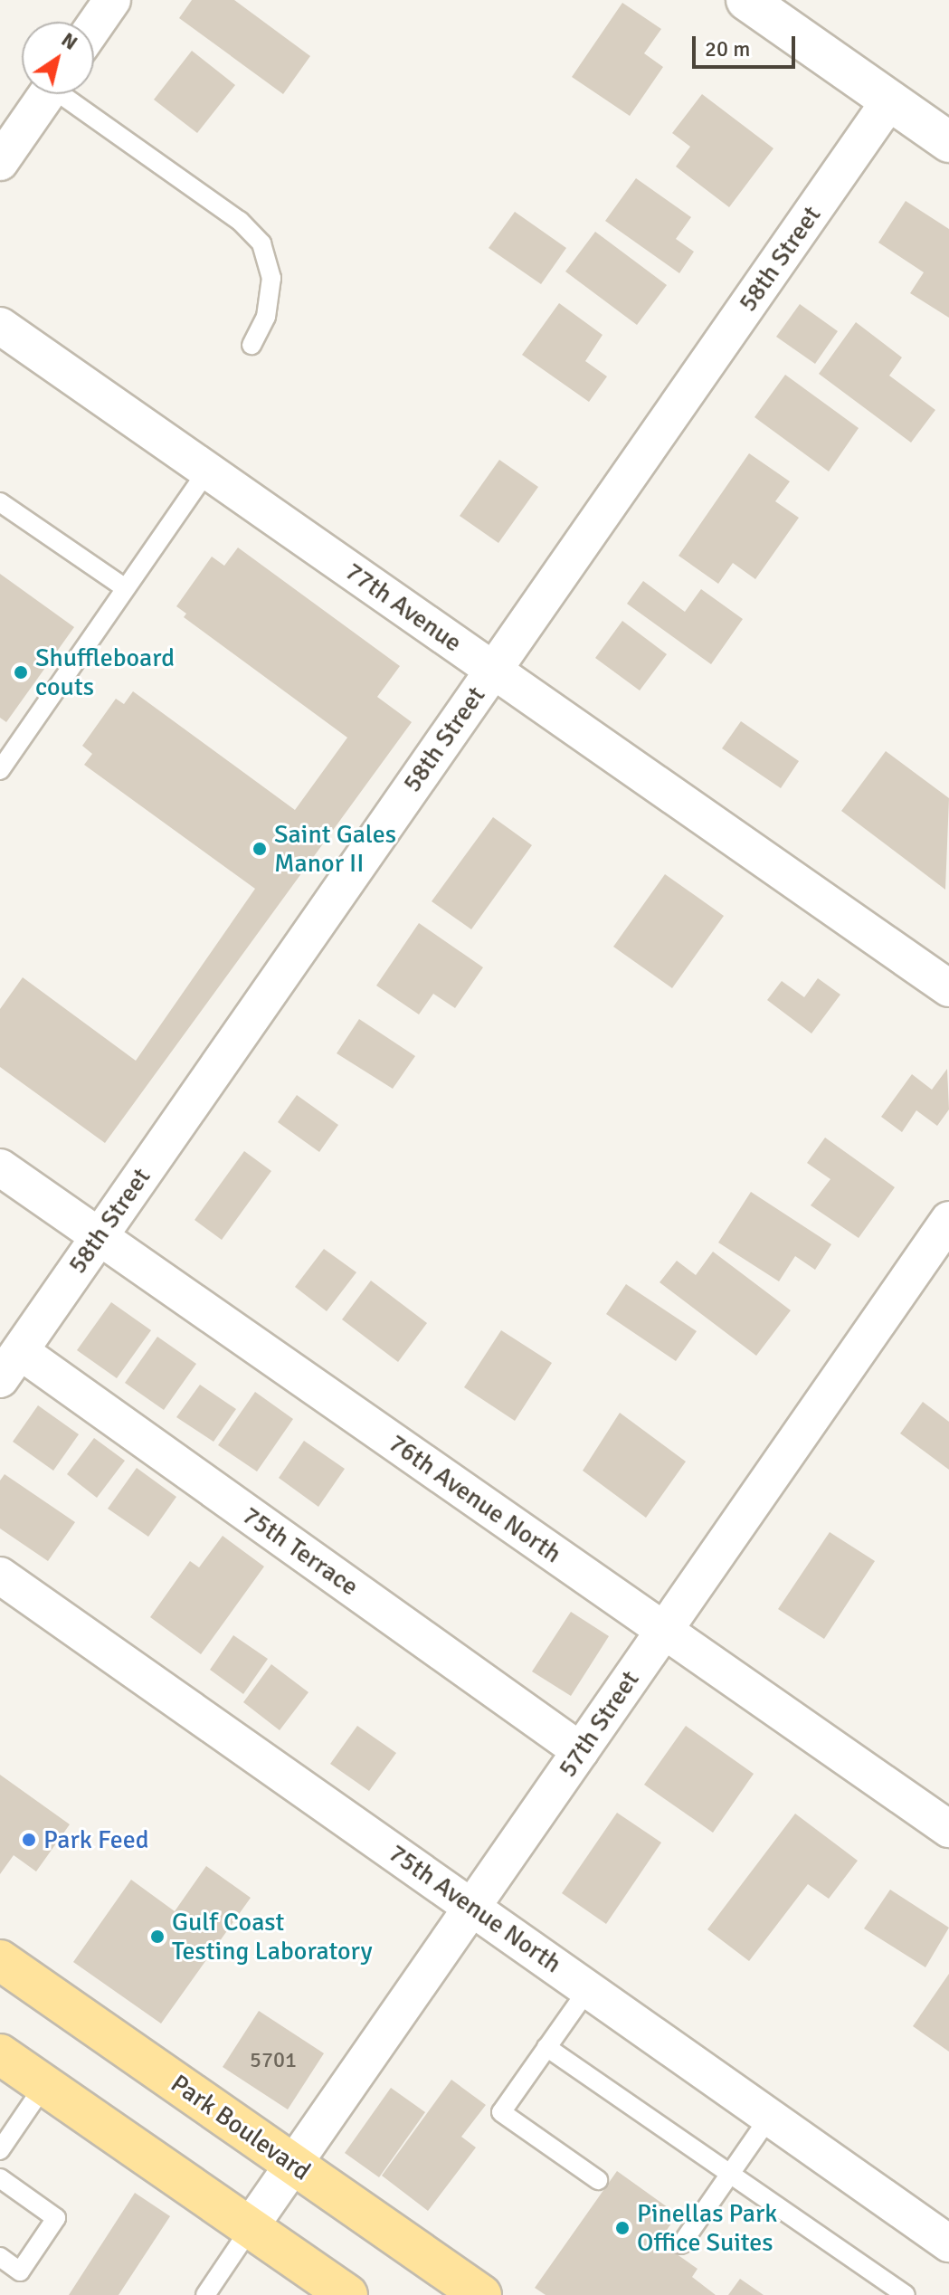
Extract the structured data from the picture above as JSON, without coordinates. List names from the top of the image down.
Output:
{
  "streets": {
    "main road": ["Park Boulevard"],
    "street": [
      "58th Street",
      "77th Avenue",
      "76th Avenue North",
      "75th Terrace",
      "57th Street",
      "75th Avenue North"
    ]
  },
  "crossings": [
    ["58th Street", "77th Avenue"],
    ["58th Street", "76th Avenue North"],
    ["58th Street", "75th Terrace"],
    ["76th Avenue North", "57th Street"],
    ["75th Terrace", "57th Street"],
    ["57th Street", "75th Avenue North"],
    ["57th Street", "Park Boulevard"]
  ],
  "places": [
    "Shuffleboard couts",
    "Saint Gales Manor II",
    "Park Feed",
    "Gulf Coast Testing Laboratory",
    "Pinellas Park Office Suites"
  ],
  "house_numbers": ["5701"],
  "scale_bar": "20 m",
  "north": "top right"
}
